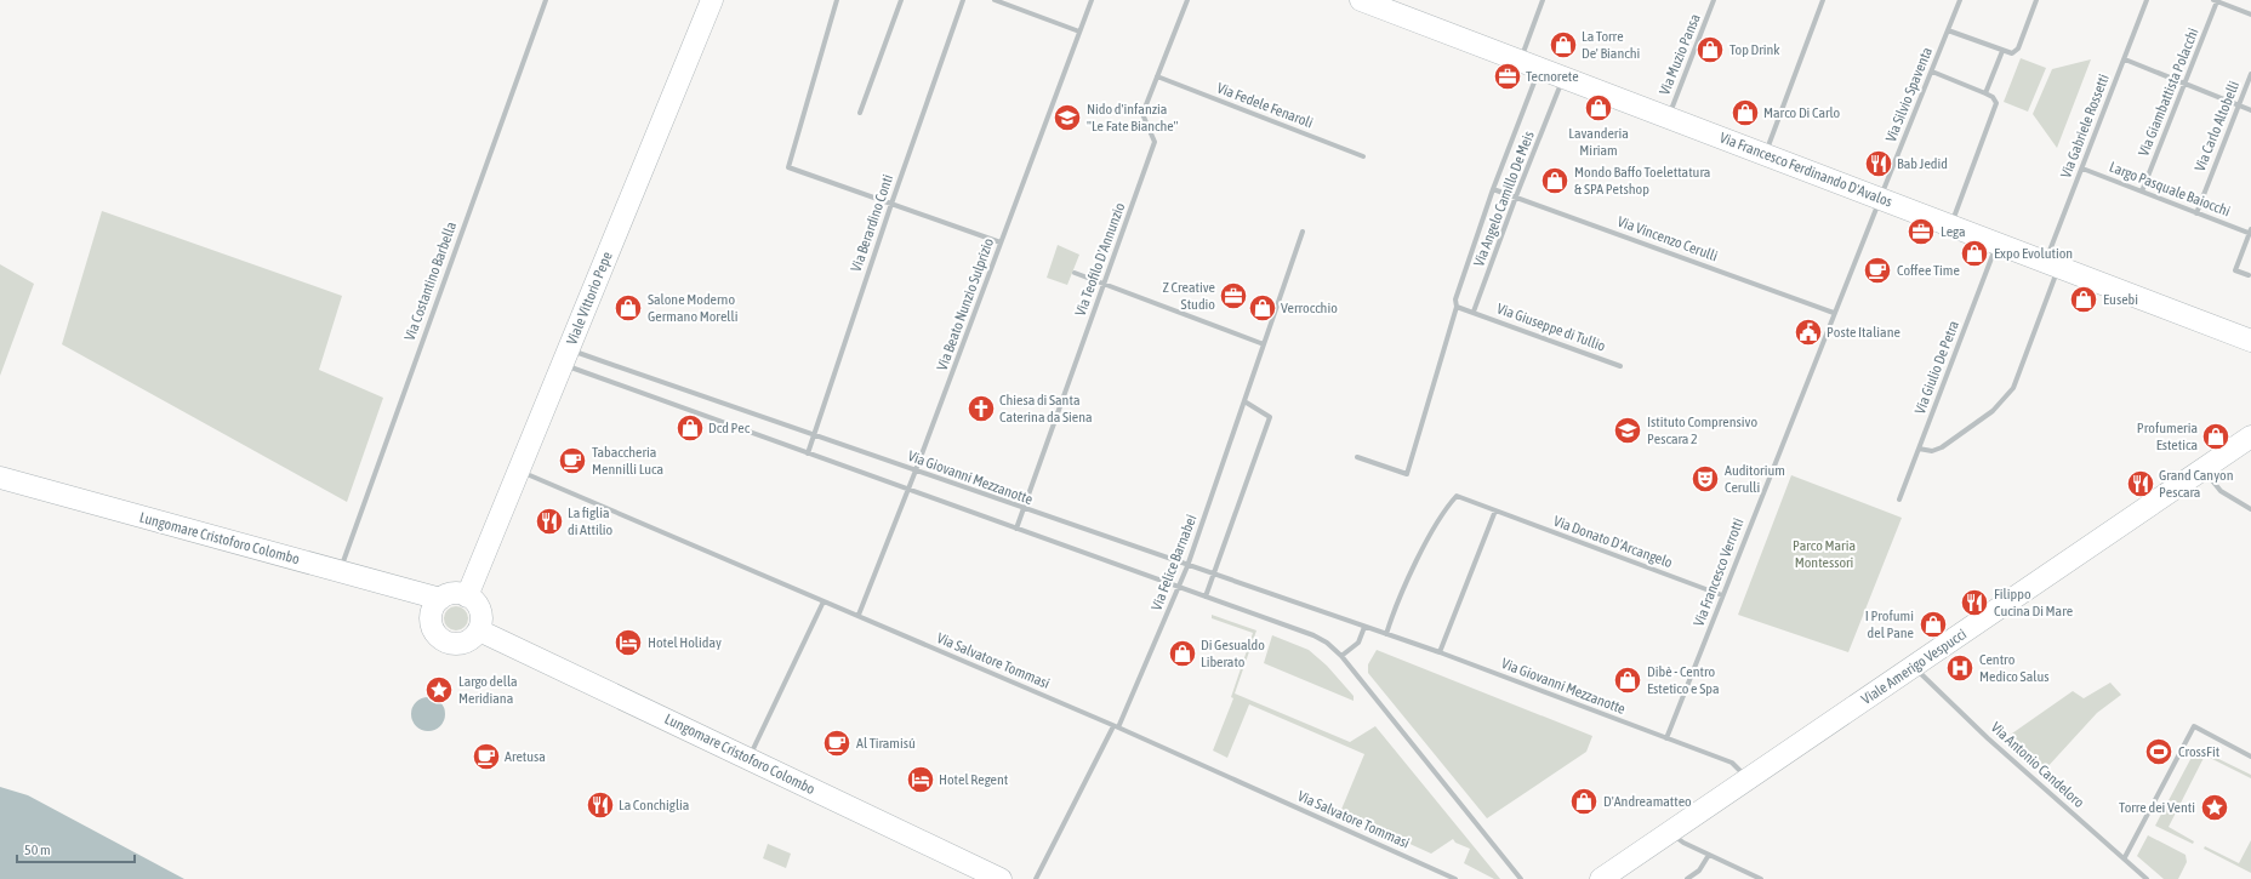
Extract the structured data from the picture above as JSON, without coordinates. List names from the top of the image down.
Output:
{
  "streets": {
    "street": [
      "Via Muzio Pansa",
      "Via Giambattista Polacchi",
      "Via Silvio Spaventa",
      "Via Fedele Fenaroli",
      "Via Gabriele Rossetti",
      "Via Carlo Altobelli",
      "Via Francesco Ferdinando D'Avalos",
      "Largo Pasquale Baiocchi",
      "Via Angelo Camillo De Meis",
      "Via Berardino Conti",
      "Via Vincenzo Cerulli",
      "Via Teofilo D'Annunzio",
      "Via Costantino Barbella",
      "Viale Vittorio Pepe",
      "Via Beato Nunzio Sulprizio",
      "Via Giuseppe di Tullio",
      "Via Giulio De Petra",
      "Via Giovanni Mezzanotte",
      "Lungomare Cristoforo Colombo",
      "Via Donato D'Arcangelo",
      "Via Felice Barnabei",
      "Via Francesco Verrotti",
      "Via Salvatore Tommasi",
      "Viale Amerigo Vespucci",
      "Via Antonio Candeloro"
    ]
  },
  "crossings": [
    ["Via Muzio Pansa", "Via Francesco Ferdinando D'Avalos"],
    ["Via Giambattista Polacchi", "Largo Pasquale Baiocchi"],
    ["Via Silvio Spaventa", "Via Francesco Ferdinando D'Avalos"],
    ["Via Silvio Spaventa", "Via Francesco Verrotti"],
    ["Via Fedele Fenaroli", "Via Teofilo D'Annunzio"],
    ["Via Gabriele Rossetti", "Via Francesco Ferdinando D'Avalos"],
    ["Via Gabriele Rossetti", "Largo Pasquale Baiocchi"],
    ["Via Gabriele Rossetti", "Via Giulio De Petra"],
    ["Via Carlo Altobelli", "Largo Pasquale Baiocchi"],
    ["Via Francesco Ferdinando D'Avalos", "Via Angelo Camillo De Meis"],
    ["Via Francesco Ferdinando D'Avalos", "Via Giulio De Petra"],
    ["Via Francesco Ferdinando D'Avalos", "Via Francesco Verrotti"],
    ["Via Angelo Camillo De Meis", "Via Vincenzo Cerulli"],
    ["Via Angelo Camillo De Meis", "Via Giuseppe di Tullio"],
    ["Via Berardino Conti", "Via Giovanni Mezzanotte"],
    ["Via Vincenzo Cerulli", "Via Francesco Verrotti"],
    ["Via Teofilo D'Annunzio", "Via Giovanni Mezzanotte"],
    ["Via Costantino Barbella", "Lungomare Cristoforo Colombo"],
    ["Viale Vittorio Pepe", "Via Giovanni Mezzanotte"],
    ["Viale Vittorio Pepe", "Lungomare Cristoforo Colombo"],
    ["Viale Vittorio Pepe", "Via Salvatore Tommasi"],
    ["Via Beato Nunzio Sulprizio", "Via Giovanni Mezzanotte"],
    ["Via Beato Nunzio Sulprizio", "Via Salvatore Tommasi"],
    ["Via Giovanni Mezzanotte", "Via Donato D'Arcangelo"],
    ["Via Giovanni Mezzanotte", "Via Felice Barnabei"],
    ["Via Giovanni Mezzanotte", "Via Francesco Verrotti"],
    ["Via Giovanni Mezzanotte", "Viale Amerigo Vespucci"],
    ["Via Donato D'Arcangelo", "Via Francesco Verrotti"],
    ["Via Felice Barnabei", "Via Salvatore Tommasi"],
    ["Viale Amerigo Vespucci", "Via Antonio Candeloro"]
  ],
  "parks": ["Parco Maria Montessori"],
  "places": {
    "shop": [
      "La Torre De' Bianchi",
      "Top Drink",
      "Lavanderia Miriam",
      "Marco Di Carlo",
      "Mondo Baffo Toelettatura & SPA Petshop",
      "Expo Evolution",
      "Eusebi",
      "Salone Moderno Germano Morelli",
      "Verrocchio",
      "Dcd Pec",
      "Profumeria Estetica",
      "I Profumi del Pane",
      "Di Gesualdo Liberato",
      "Dibè - Centro Estetico e Spa",
      "D'Andreamatteo"
    ],
    "office": ["Tecnorete", "Lega", "Z Creative Studio"],
    "school or university": ["Nido d'infanzia \"Le Fate Bianche\"", "Istituto Comprensivo Pescara 2"],
    "restaurant": [
      "Bab Jedid",
      "Grand Canyon Pescara",
      "La figlia di Attilio",
      "Filippo Cucina Di Mare",
      "La Conchiglia"
    ],
    "cafe": [
      "Coffee Time",
      "Tabaccheria Mennilli Luca",
      "Al Tiramisú",
      "Aretusa"
    ],
    "public building": ["Poste Italiane"],
    "church": ["Chiesa di Santa Caterina da Siena"],
    "theatre": ["Auditorium Cerulli"],
    "hotel": ["Hotel Holiday", "Hotel Regent"],
    "hospital": ["Centro Medico Salus"],
    "place": ["Largo della Meridiana", "Torre dei Venti"],
    "sports": ["CrossFit"]
  },
  "scale_bar": "50 m"
}
